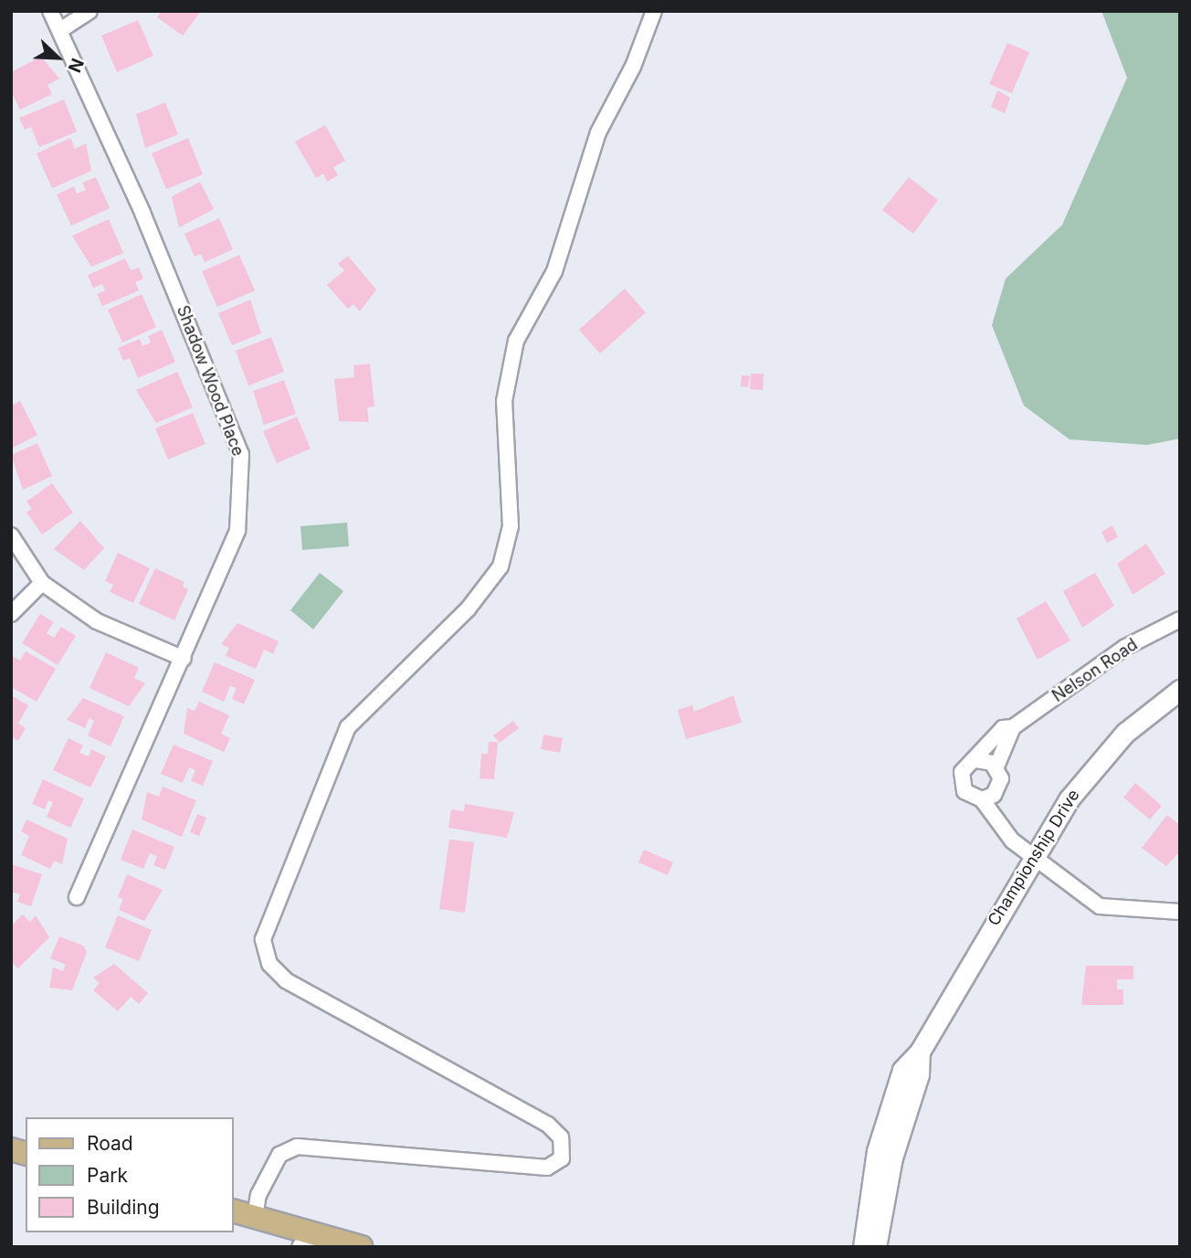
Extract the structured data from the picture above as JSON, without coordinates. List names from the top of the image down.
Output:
{
  "streets": {
    "street": ["Shadow Wood Place", "Nelson Road", "Championship Drive"]
  },
  "crossings": [
    ["Nelson Road", "Championship Drive"]
  ],
  "legend": ["Road", "Park", "Building"],
  "north": "bottom right"
}
